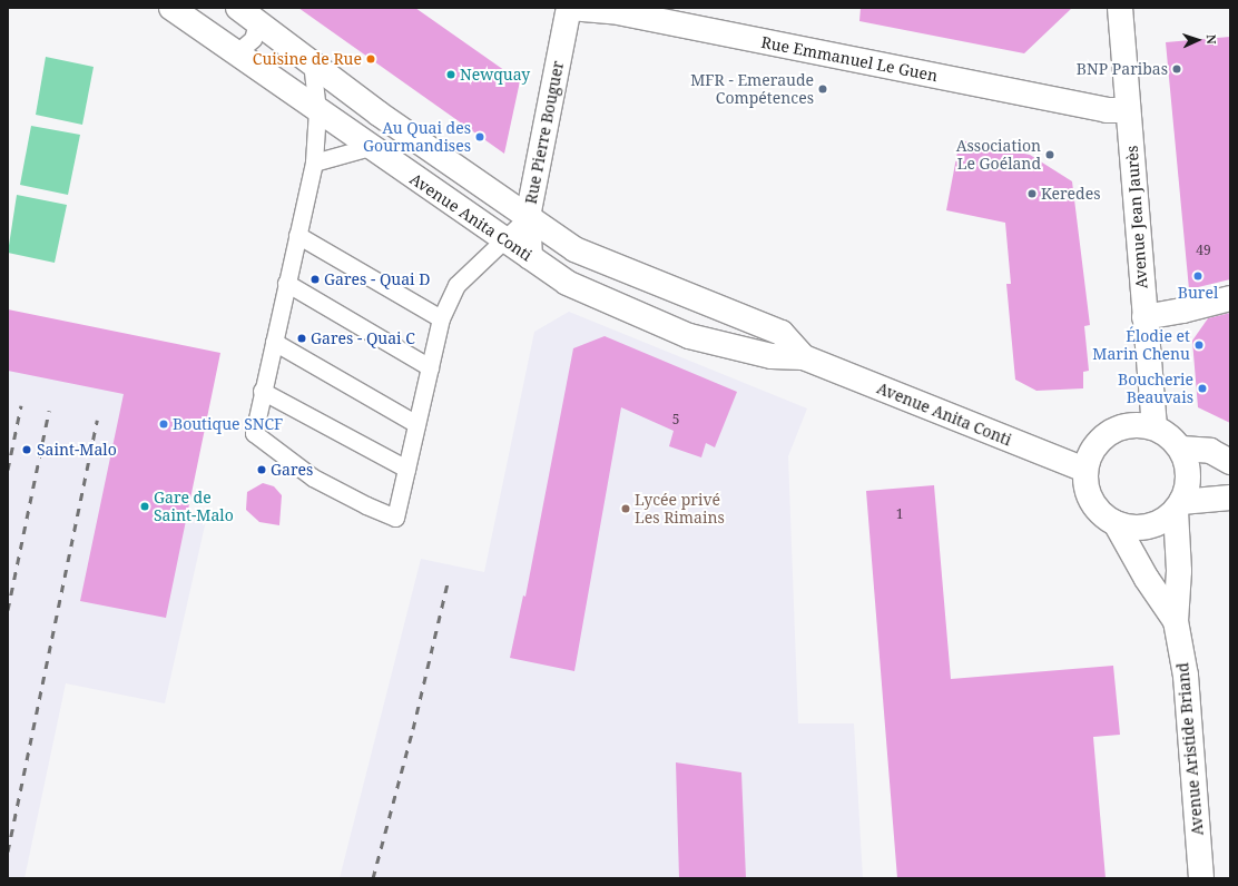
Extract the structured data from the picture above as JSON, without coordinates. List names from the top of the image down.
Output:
{
  "streets": {
    "street": [
      "Rue Emmanuel Le Guen",
      "Rue Pierre Bouguer",
      "Avenue Anita Conti",
      "Avenue Jean Jaurès",
      "Avenue Aristide Briand"
    ]
  },
  "crossings": [
    ["Rue Emmanuel Le Guen", "Rue Pierre Bouguer"],
    ["Rue Emmanuel Le Guen", "Avenue Jean Jaurès"],
    ["Rue Pierre Bouguer", "Avenue Anita Conti"],
    ["Avenue Anita Conti", "Avenue Jean Jaurès"],
    ["Avenue Anita Conti", "Avenue Aristide Briand"],
    ["Avenue Jean Jaurès", "Avenue Aristide Briand"]
  ],
  "places": [
    "Cuisine de Rue",
    "BNP Paribas",
    "Newquay",
    "MFR - Emeraude Compétences",
    "Au Quai des Gourmandises",
    "Association Le Goéland",
    "Keredes",
    "Burel",
    "Gares - Quai D",
    "Gares - Quai C",
    "Élodie et Marin Chenu",
    "Boucherie Beauvais",
    "Boutique SNCF",
    "Saint-Malo",
    "Gares",
    "Gare de Saint-Malo",
    "Lycée privé Les Rimains"
  ],
  "house_numbers": ["49", "5", "1"],
  "north": "right"
}
